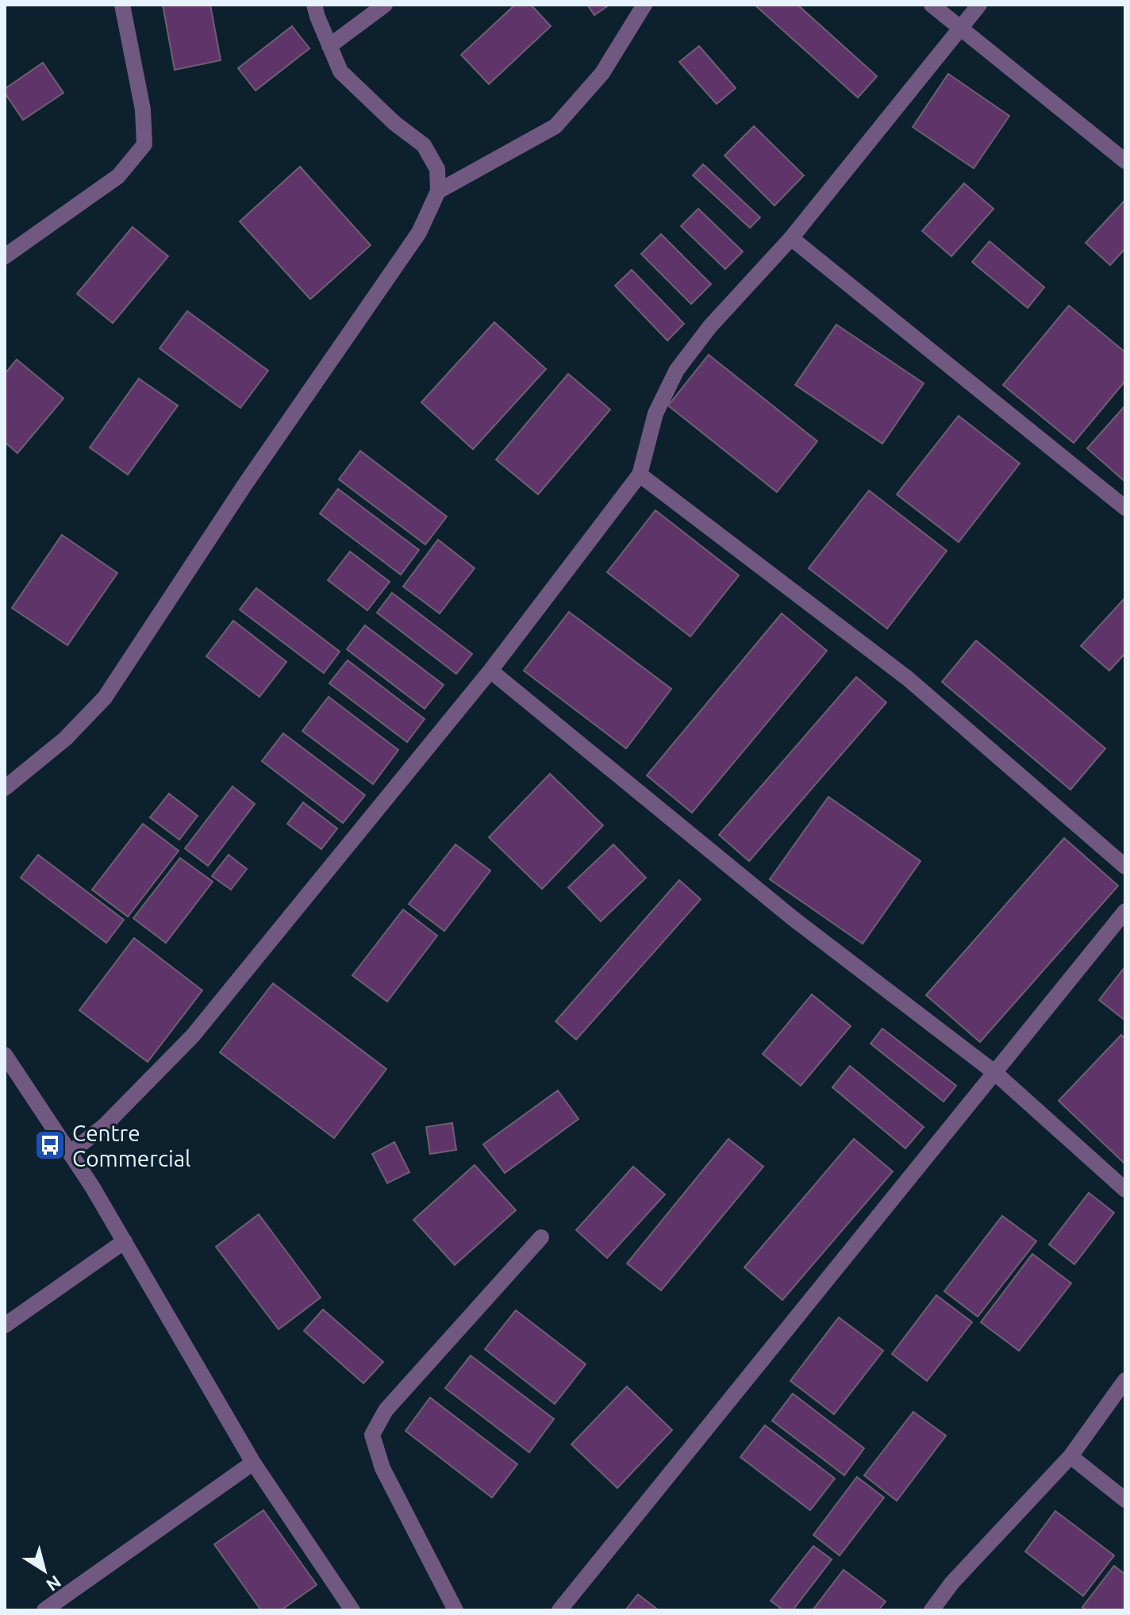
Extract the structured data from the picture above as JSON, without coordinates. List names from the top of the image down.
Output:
{
  "places": {
    "bus stop": ["Centre Commercial"]
  },
  "north": "bottom right"
}
